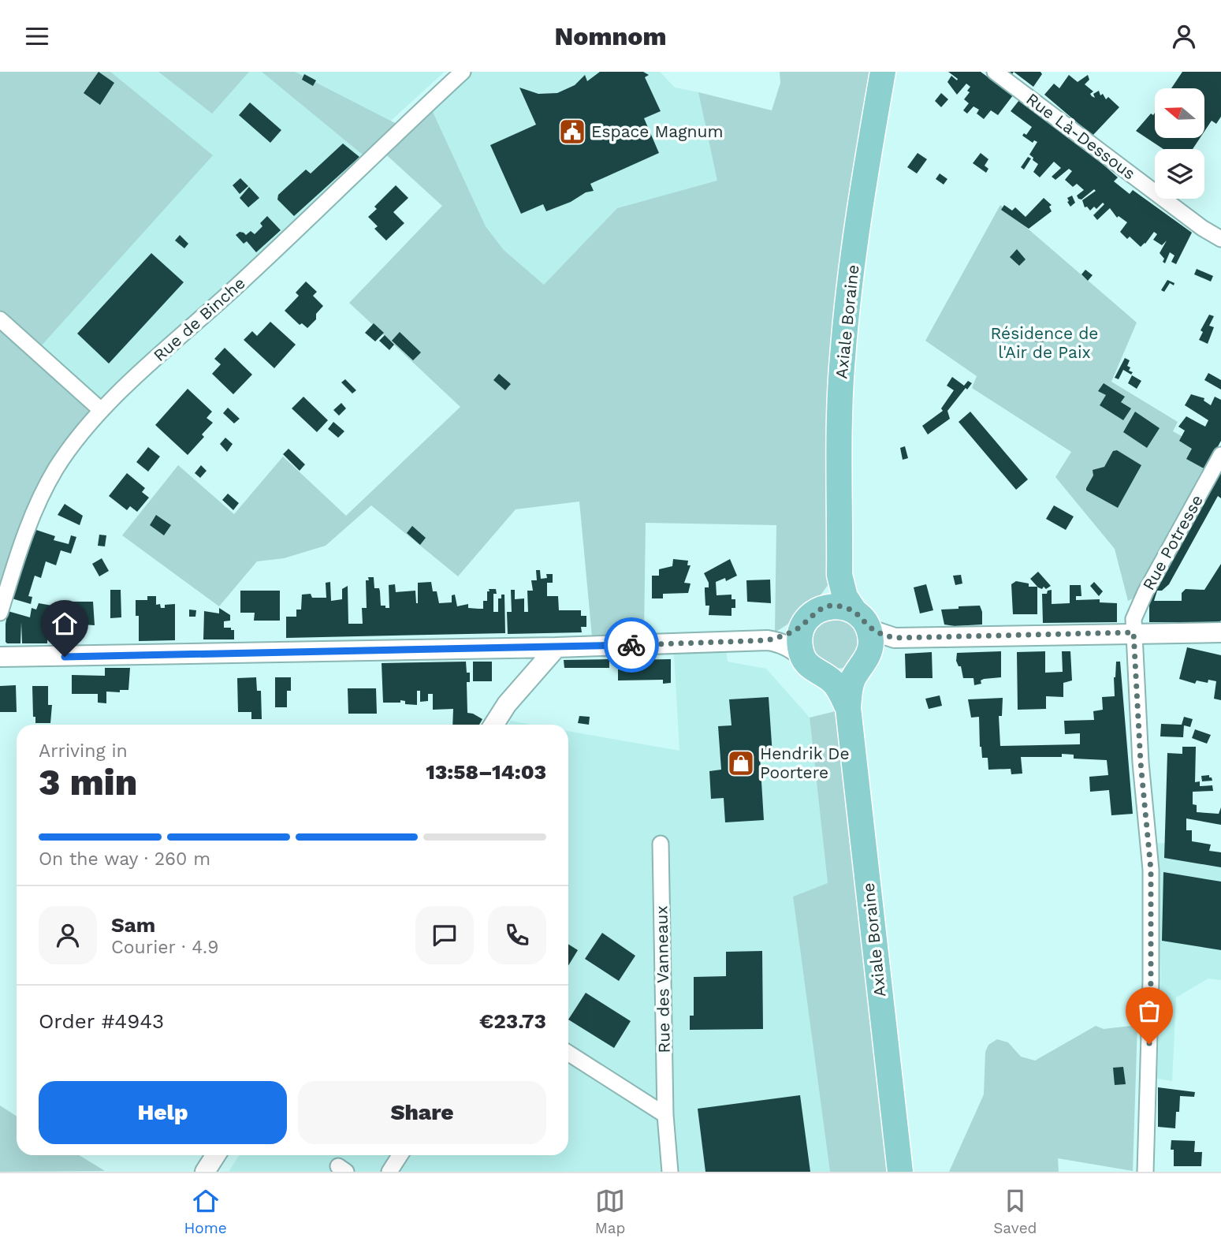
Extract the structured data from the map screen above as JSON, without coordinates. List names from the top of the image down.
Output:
{
  "streets": {
    "main road": ["Axiale Boraine"],
    "street": [
      "Rue Là-Dessous",
      "Rue de Binche",
      "Rue Potresse",
      "Rue des Vanneaux"
    ]
  },
  "parks": ["Résidence de l'Air de Paix"],
  "places": {
    "public building": ["Espace Magnum"],
    "shop": ["Hendrik De Poortere"]
  },
  "north": "left",
  "page": {
    "header": "Nomnom",
    "heading": ["3 min", "Arriving in", "13:58–14:03"],
    "panel": [
      "Sam",
      "Courier · 4.9",
      "Order #4943",
      "€23.73"
    ],
    "bar": "On the way · 260 m",
    "buttons": ["Help", "Share"],
    "tabs": ["Home", "Map", "Saved"]
  }
}
